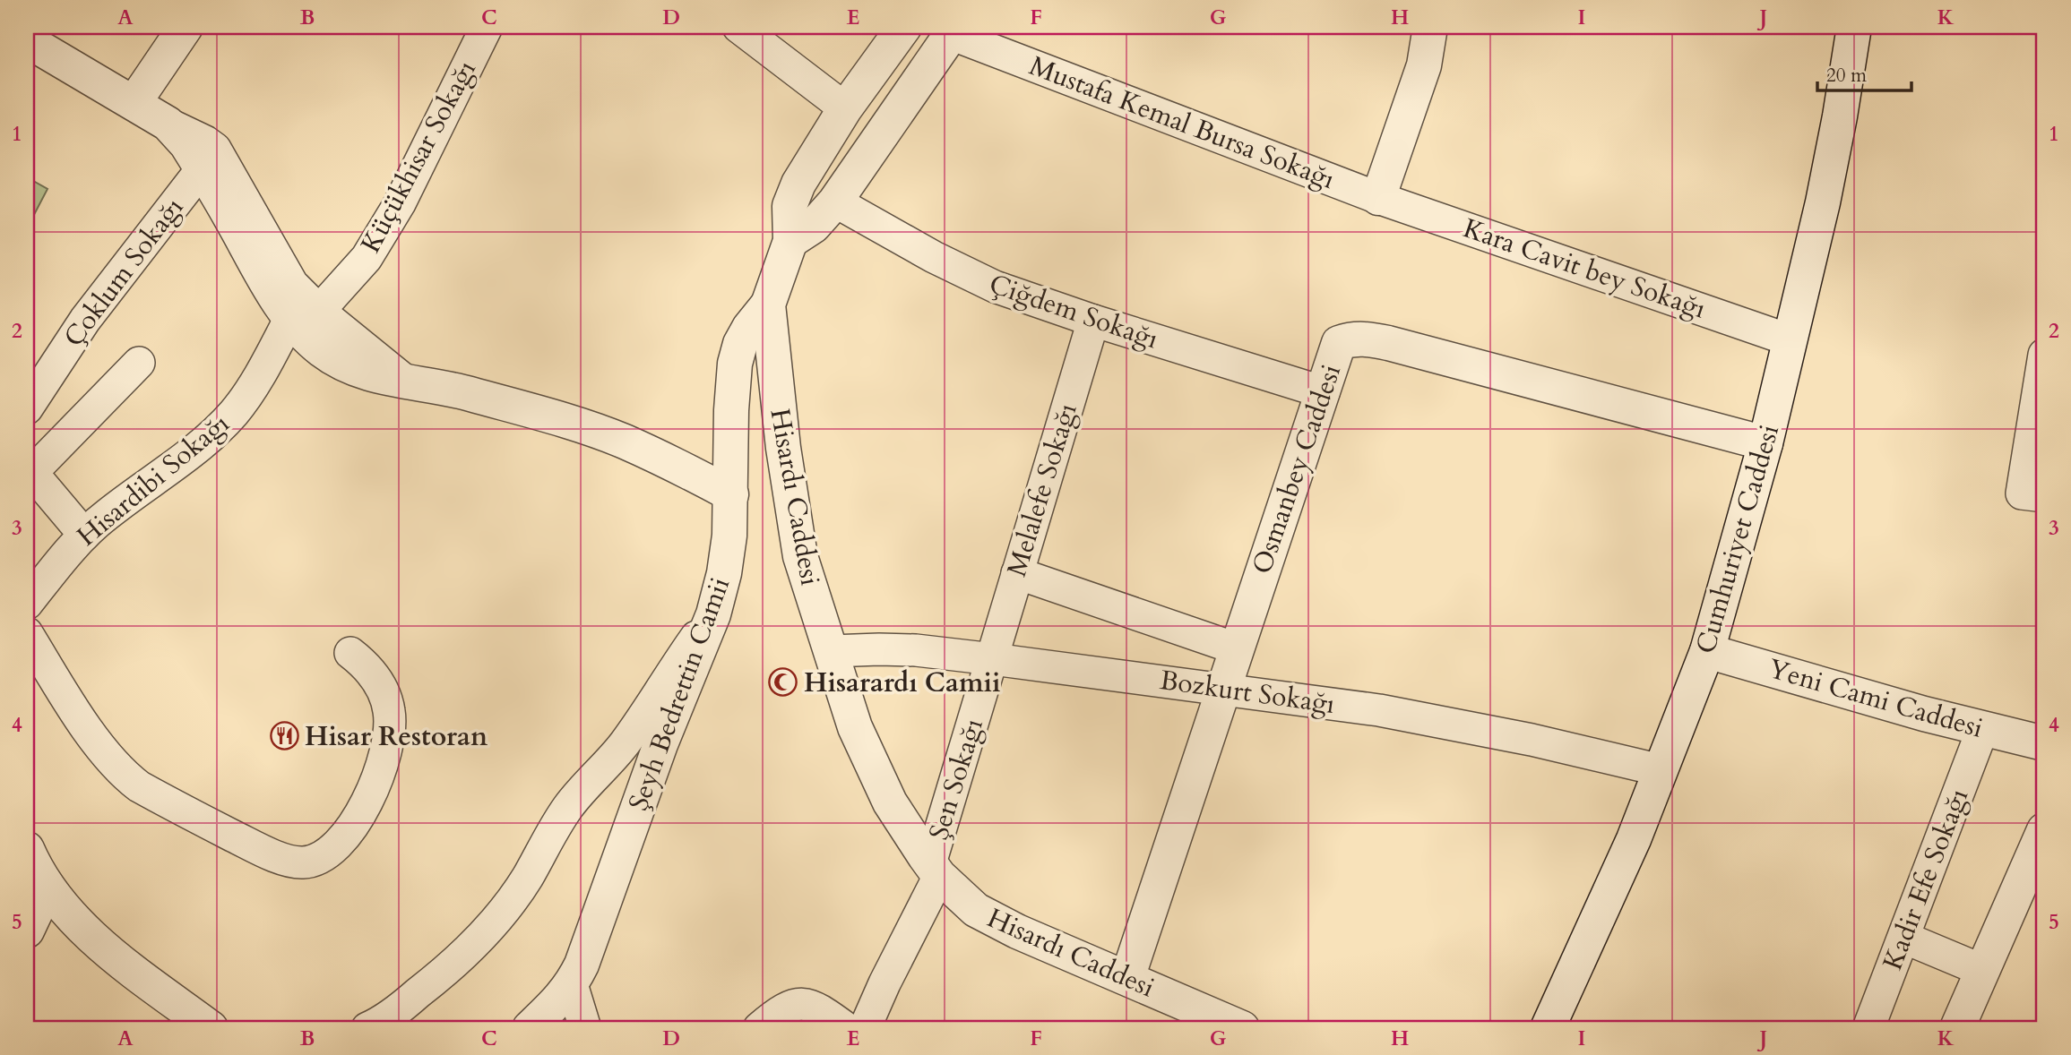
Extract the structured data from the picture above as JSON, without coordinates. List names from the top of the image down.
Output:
{
  "streets": {
    "street": [
      "Mustafa Kemal Bursa Sokağı",
      "Küçükhisar Sokağı",
      "Kara Cavit bey Sokağı",
      "Çoklum Sokağı",
      "Çiğdem Sokağı",
      "Osmanbey Caddesi",
      "Hisardibi Sokağı",
      "Melalefe Sokağı",
      "Hisardı Caddesi",
      "Cumhuriyet Caddesi",
      "Bozkurt Sokağı",
      "Şeyh Bedrettin Camii",
      "Yeni Cami Caddesi",
      "Şen Sokağı",
      "Kadir Efe Sokağı"
    ]
  },
  "crossings": [
    ["Mustafa Kemal Bursa Sokağı", "Kara Cavit bey Sokağı"],
    ["Küçükhisar Sokağı", "Hisardibi Sokağı"],
    ["Kara Cavit bey Sokağı", "Cumhuriyet Caddesi"],
    ["Çiğdem Sokağı", "Osmanbey Caddesi"],
    ["Çiğdem Sokağı", "Melalefe Sokağı"],
    ["Osmanbey Caddesi", "Hisardı Caddesi"],
    ["Osmanbey Caddesi", "Cumhuriyet Caddesi"],
    ["Osmanbey Caddesi", "Bozkurt Sokağı"],
    ["Melalefe Sokağı", "Bozkurt Sokağı"],
    ["Melalefe Sokağı", "Şen Sokağı"],
    ["Hisardı Caddesi", "Bozkurt Sokağı"],
    ["Hisardı Caddesi", "Şeyh Bedrettin Camii"],
    ["Hisardı Caddesi", "Şen Sokağı"],
    ["Cumhuriyet Caddesi", "Bozkurt Sokağı"],
    ["Cumhuriyet Caddesi", "Yeni Cami Caddesi"],
    ["Bozkurt Sokağı", "Şen Sokağı"],
    ["Yeni Cami Caddesi", "Kadir Efe Sokağı"]
  ],
  "places": {
    "mosque": ["Hisarardı Camii"],
    "restaurant": ["Hisar Restoran"]
  },
  "scale_bar": "20 m",
  "grid": {
    "columns": [
      "A",
      "B",
      "C",
      "D",
      "E",
      "F",
      "G",
      "H",
      "I",
      "J",
      "K"
    ],
    "rows": [
      "1",
      "2",
      "3",
      "4",
      "5"
    ]
  }
}
